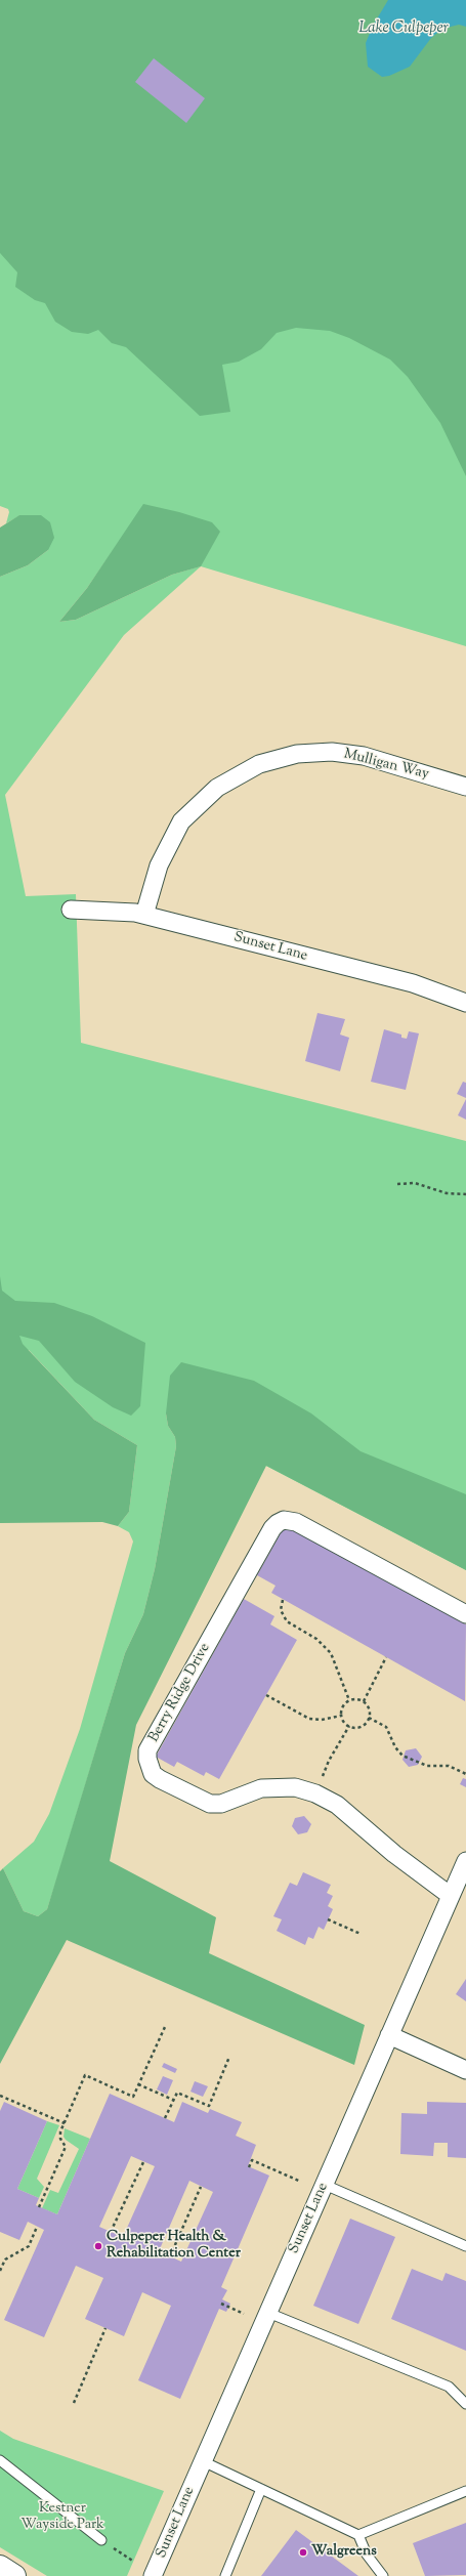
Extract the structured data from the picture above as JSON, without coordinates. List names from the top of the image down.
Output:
{
  "streets": {
    "street": ["Mulligan Way", "Sunset Lane", "Berry Ridge Drive"]
  },
  "crossings": [
    ["Mulligan Way", "Sunset Lane"],
    ["Sunset Lane", "Berry Ridge Drive"]
  ],
  "water": ["Lake Culpeper"],
  "parks": ["Kestner Wayside Park"],
  "places": ["Culpeper Health & Rehabilitation Center", "Walgreens"]
}
